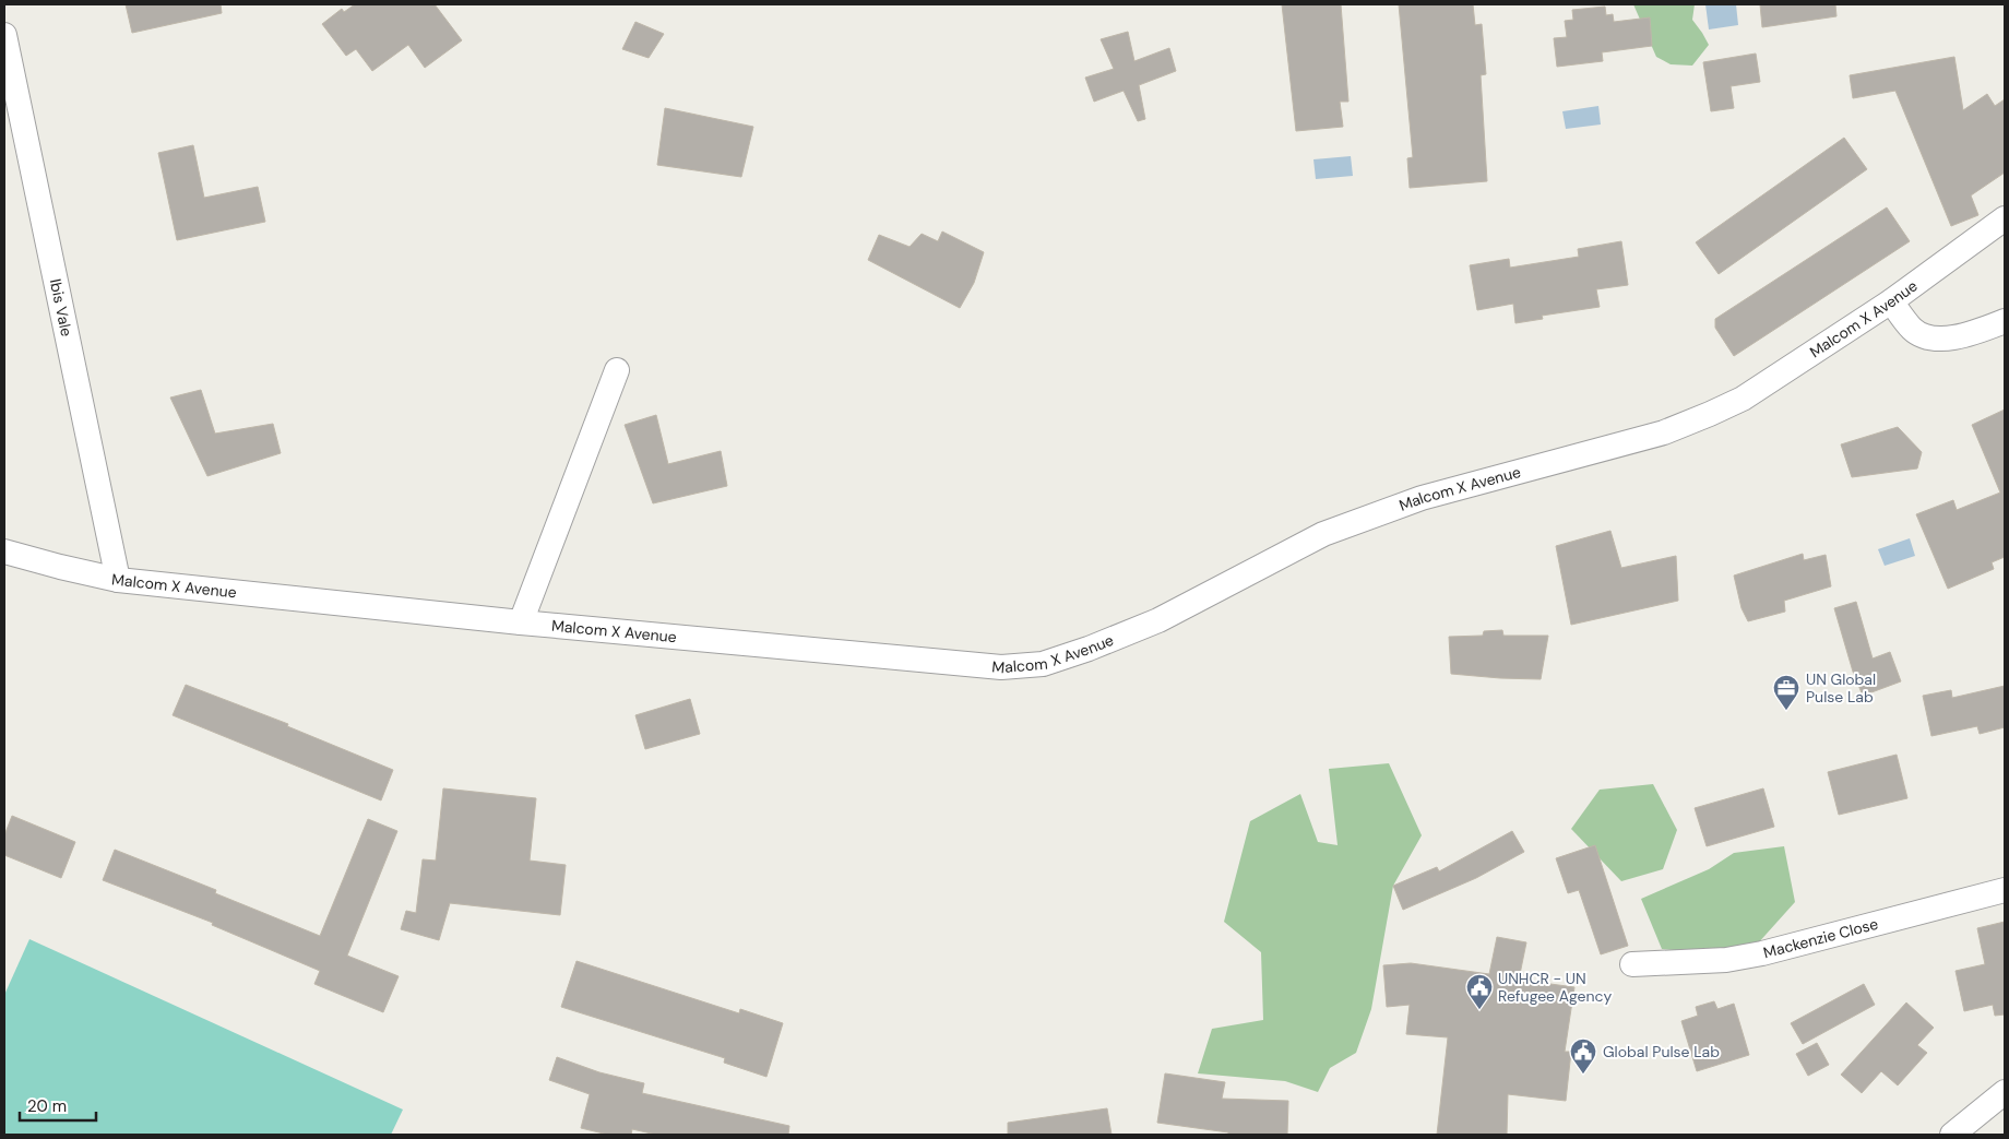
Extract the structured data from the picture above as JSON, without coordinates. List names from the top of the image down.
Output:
{
  "streets": {
    "street": ["Ibis Vale", "Malcom X Avenue", "Mackenzie Close"]
  },
  "crossings": [
    ["Ibis Vale", "Malcom X Avenue"]
  ],
  "places": {
    "office": ["UN Global Pulse Lab"],
    "public building": ["UNHCR - UN Refugee Agency", "Global Pulse Lab"]
  },
  "scale_bar": "20 m"
}
